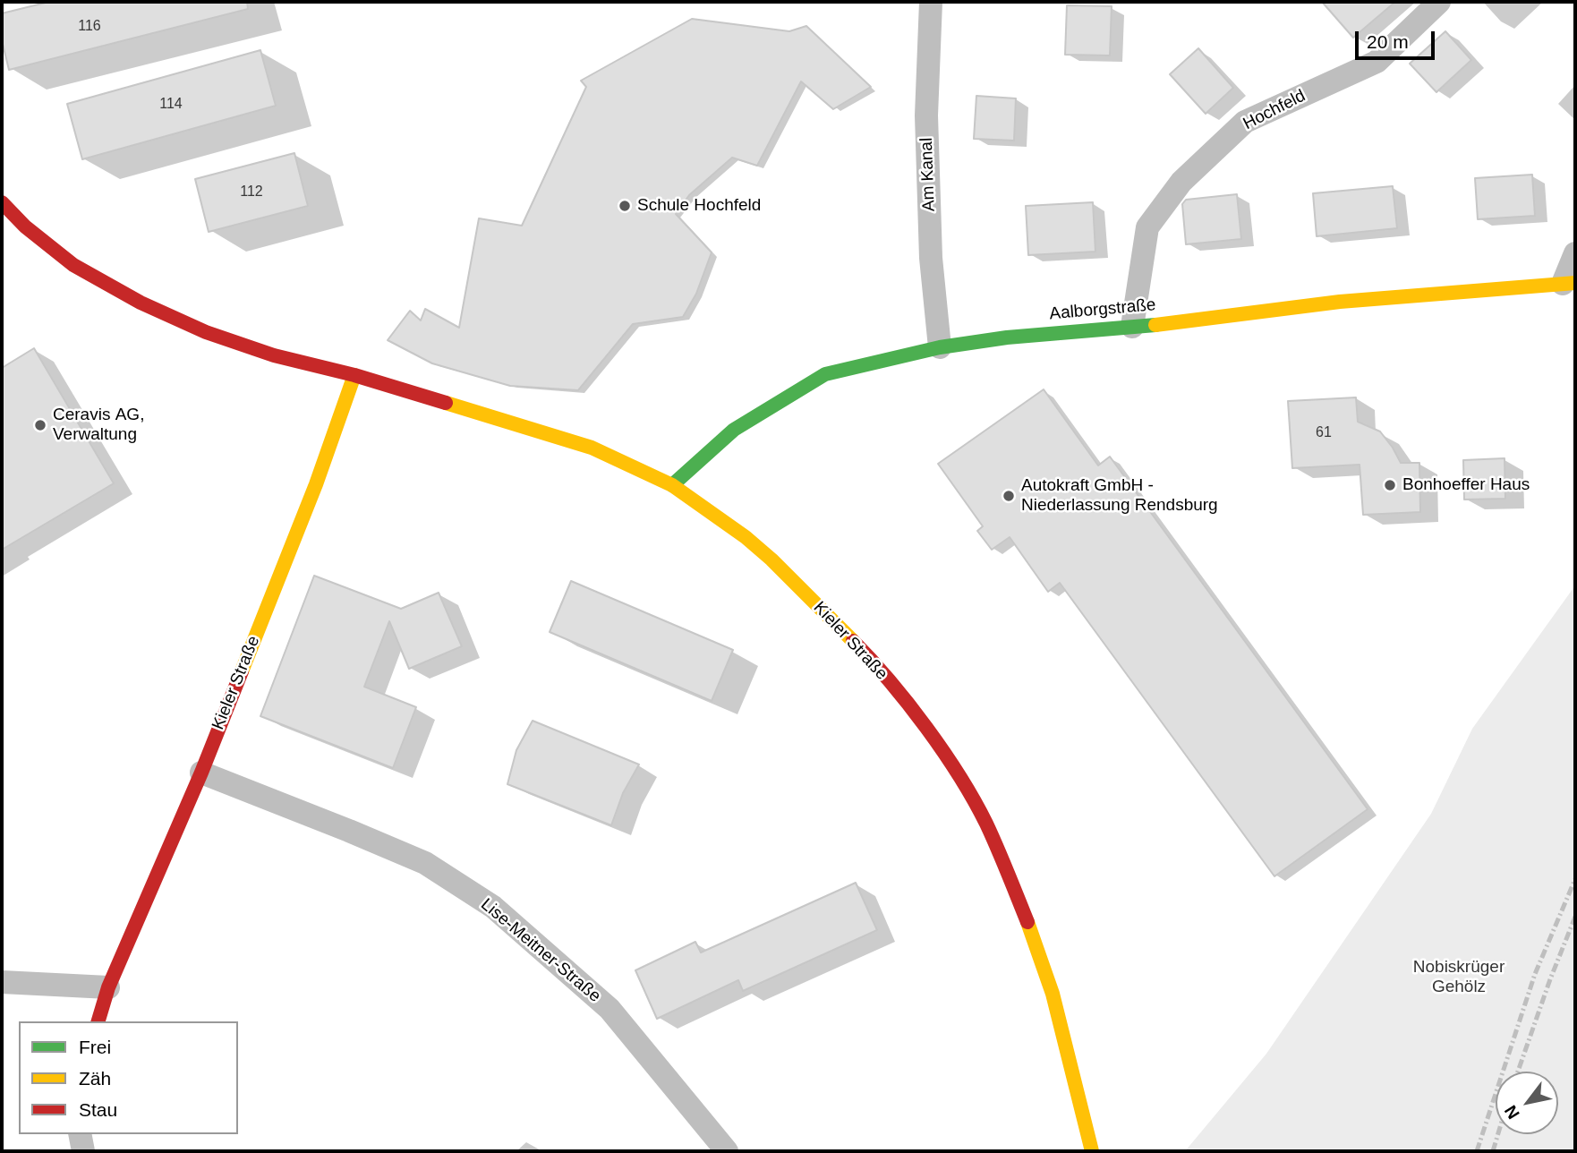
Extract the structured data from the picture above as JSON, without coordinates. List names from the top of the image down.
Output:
{
  "streets": {
    "street": [
      "Hochfeld",
      "Am Kanal",
      "Aalborgstraße",
      "Kieler Straße",
      "Lise-Meitner-Straße"
    ]
  },
  "crossings": [
    ["Hochfeld", "Aalborgstraße"],
    ["Am Kanal", "Aalborgstraße"],
    ["Aalborgstraße", "Kieler Straße"],
    ["Kieler Straße", "Lise-Meitner-Straße"]
  ],
  "parks": ["Nobiskrüger Gehölz"],
  "places": [
    "Schule Hochfeld",
    "Ceravis AG, Verwaltung",
    "Bonhoeffer Haus",
    "Autokraft GmbH - Niederlassung Rendsburg"
  ],
  "house_numbers": [
    "116",
    "114",
    "112",
    "61"
  ],
  "legend": ["Frei", "Zäh", "Stau"],
  "scale_bar": "20 m",
  "north": "bottom left"
}
